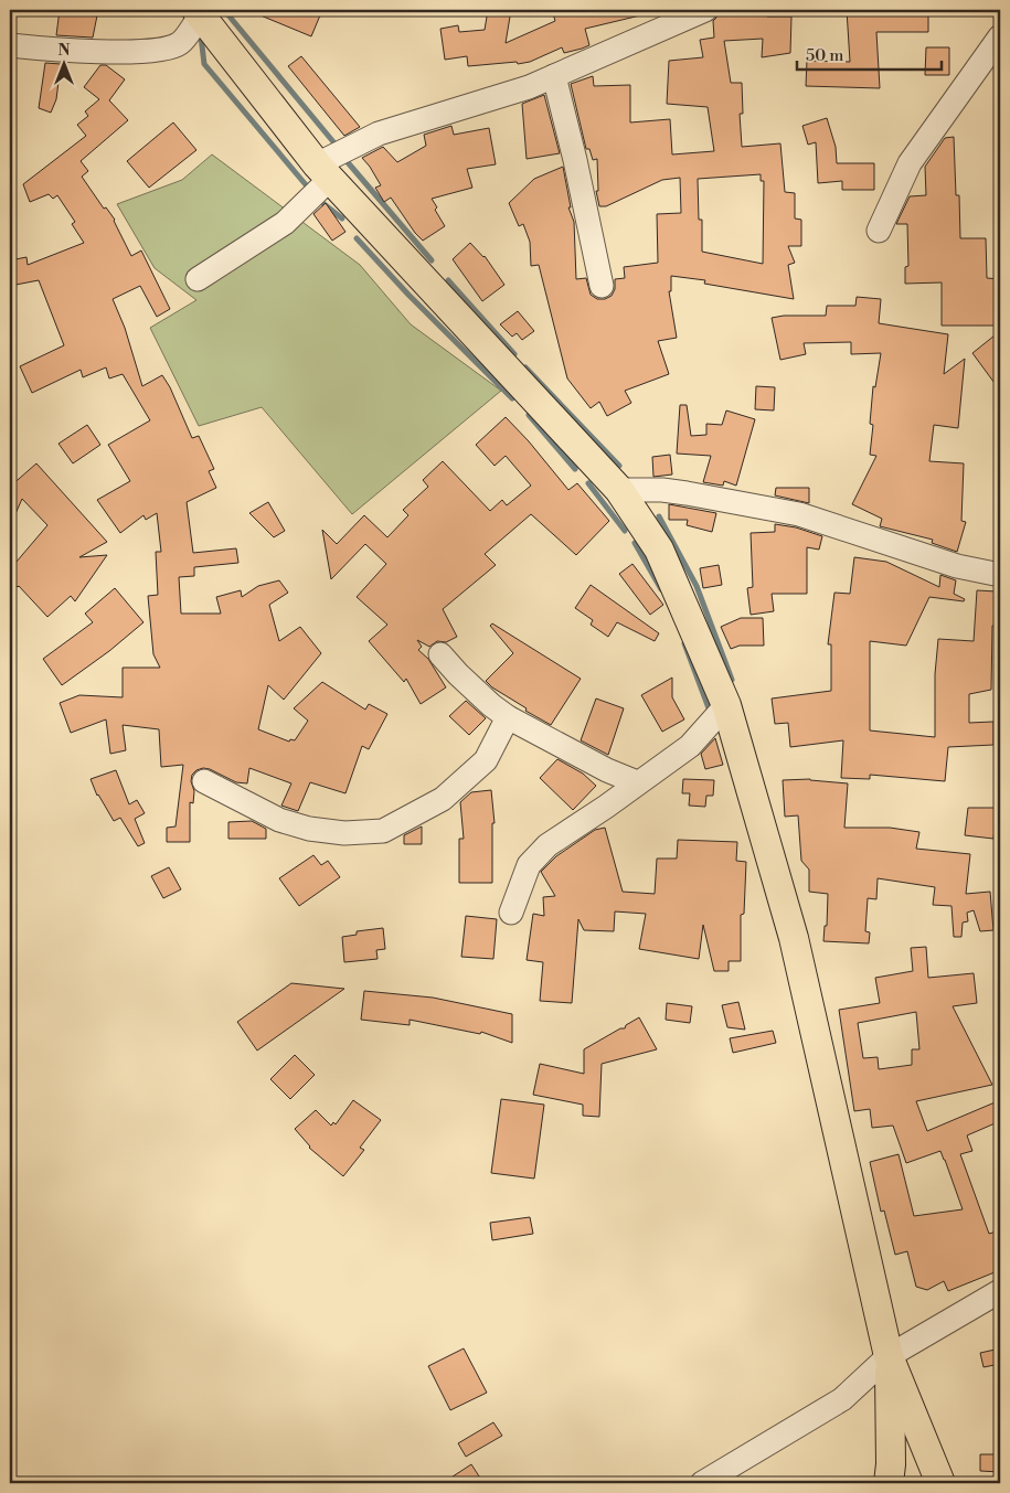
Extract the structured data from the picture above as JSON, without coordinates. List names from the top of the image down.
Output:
{
  "scale_bar": "50 m",
  "north": "top"
}
